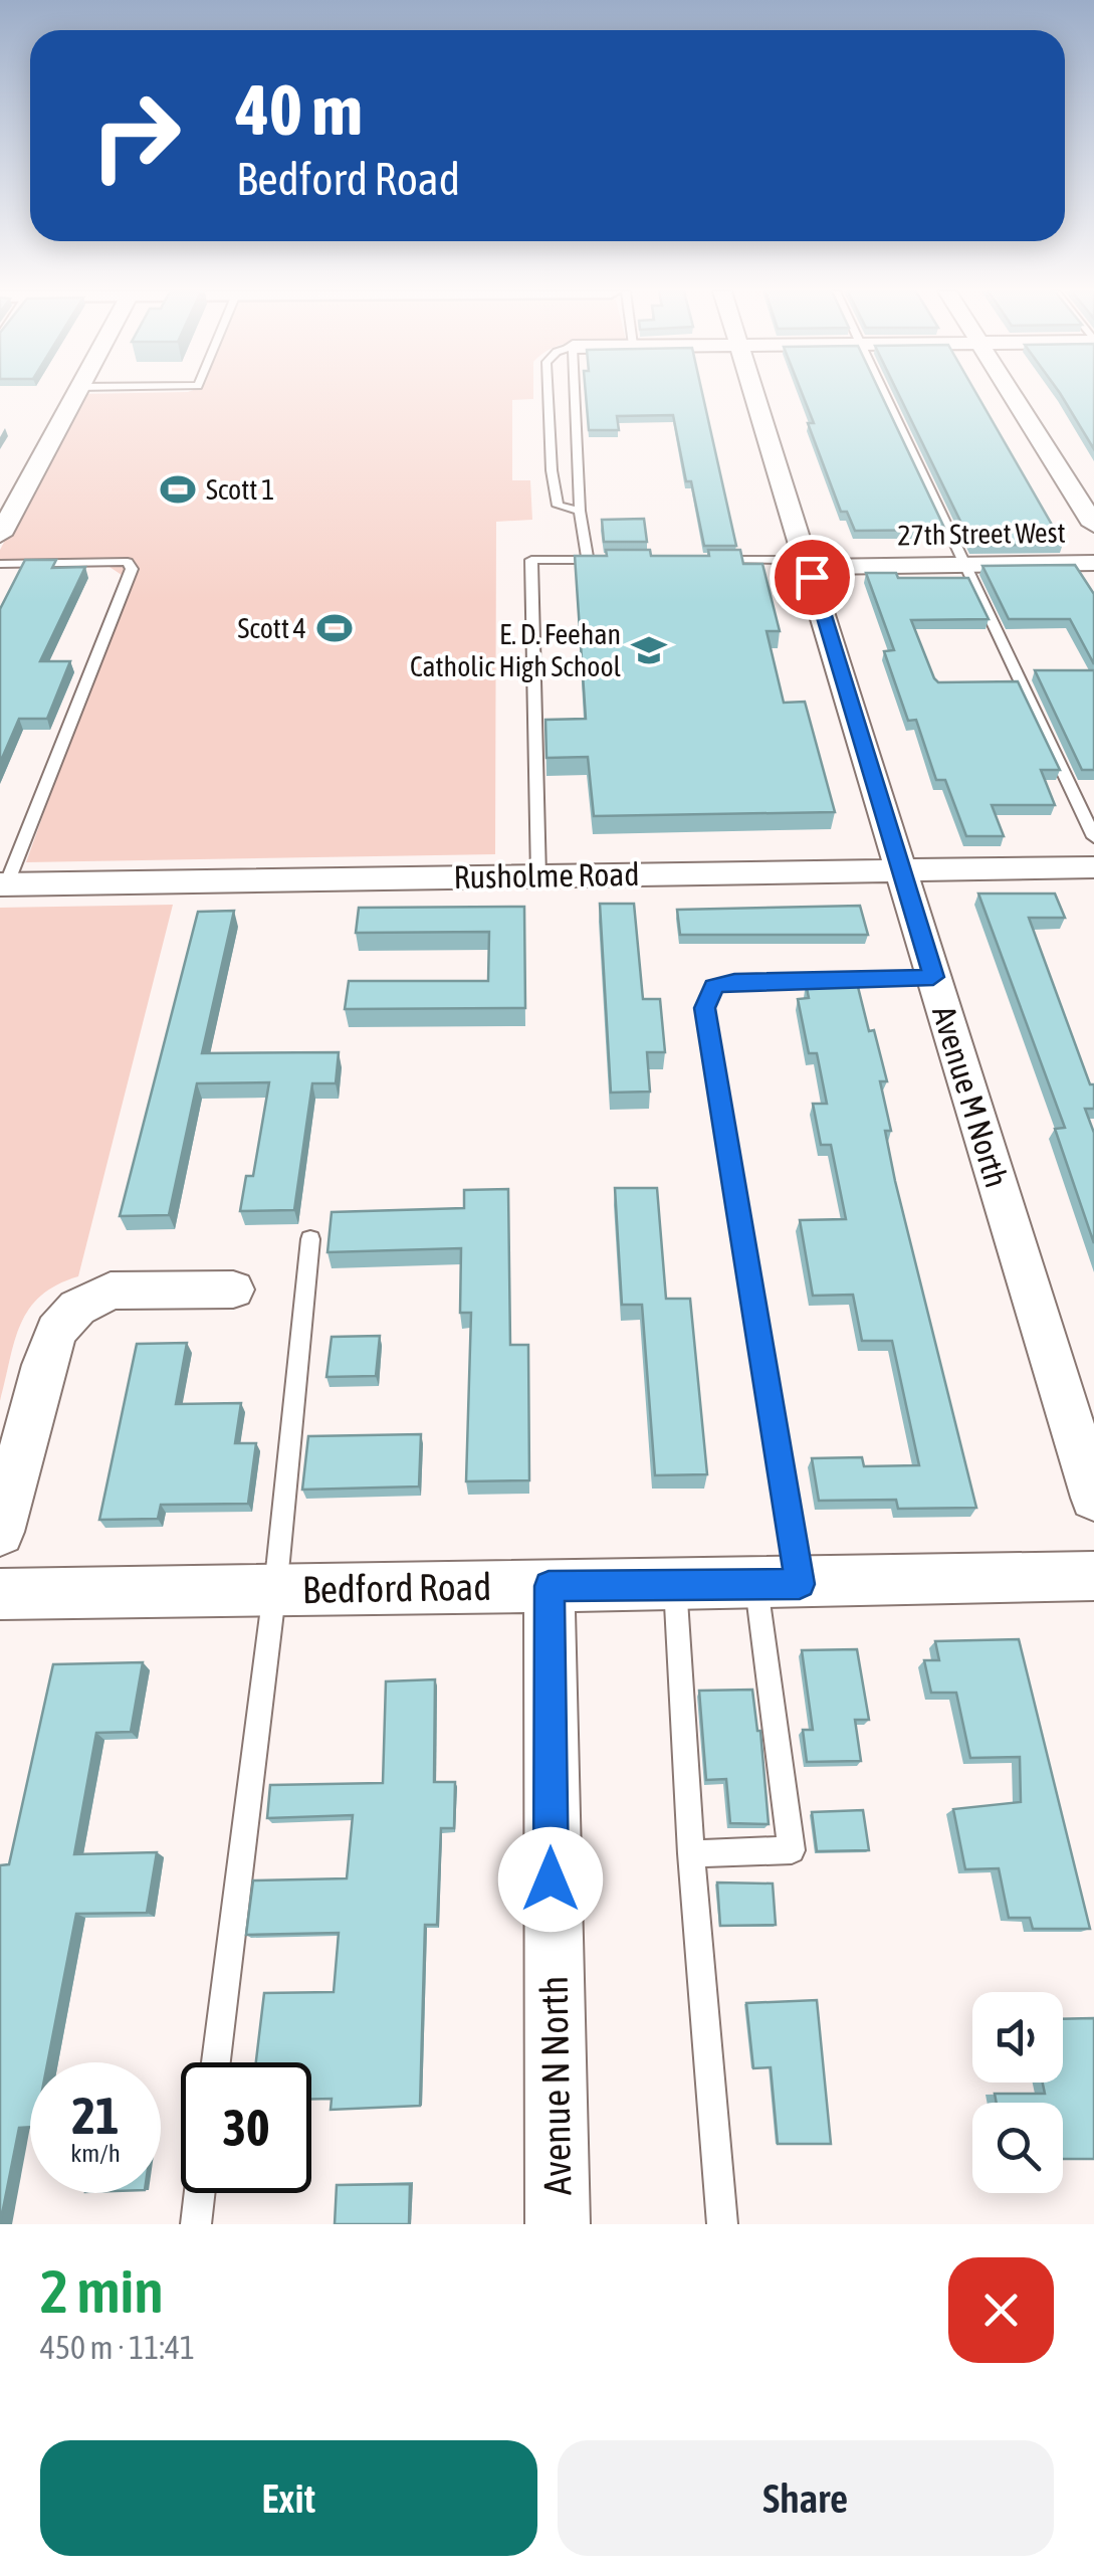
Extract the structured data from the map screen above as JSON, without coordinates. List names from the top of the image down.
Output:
{
  "streets": {
    "street": [
      "27th Street West",
      "Rusholme Road",
      "Avenue M North",
      "Bedford Road",
      "Avenue N North"
    ]
  },
  "crossings": [
    ["27th Street West", "Avenue M North"],
    ["Rusholme Road", "Avenue M North"],
    ["Bedford Road", "Avenue N North"]
  ],
  "places": {
    "sports": ["Scott 1", "Scott 4"],
    "school or university": ["E. D. Feehan Catholic High School"]
  },
  "page": {
    "turn": ["40 m", "Bedford Road"],
    "speed": "21 km/h",
    "limit": "30",
    "heading": ["2 min", "450 m · 11:41"],
    "buttons": ["Exit", "Share"]
  }
}
